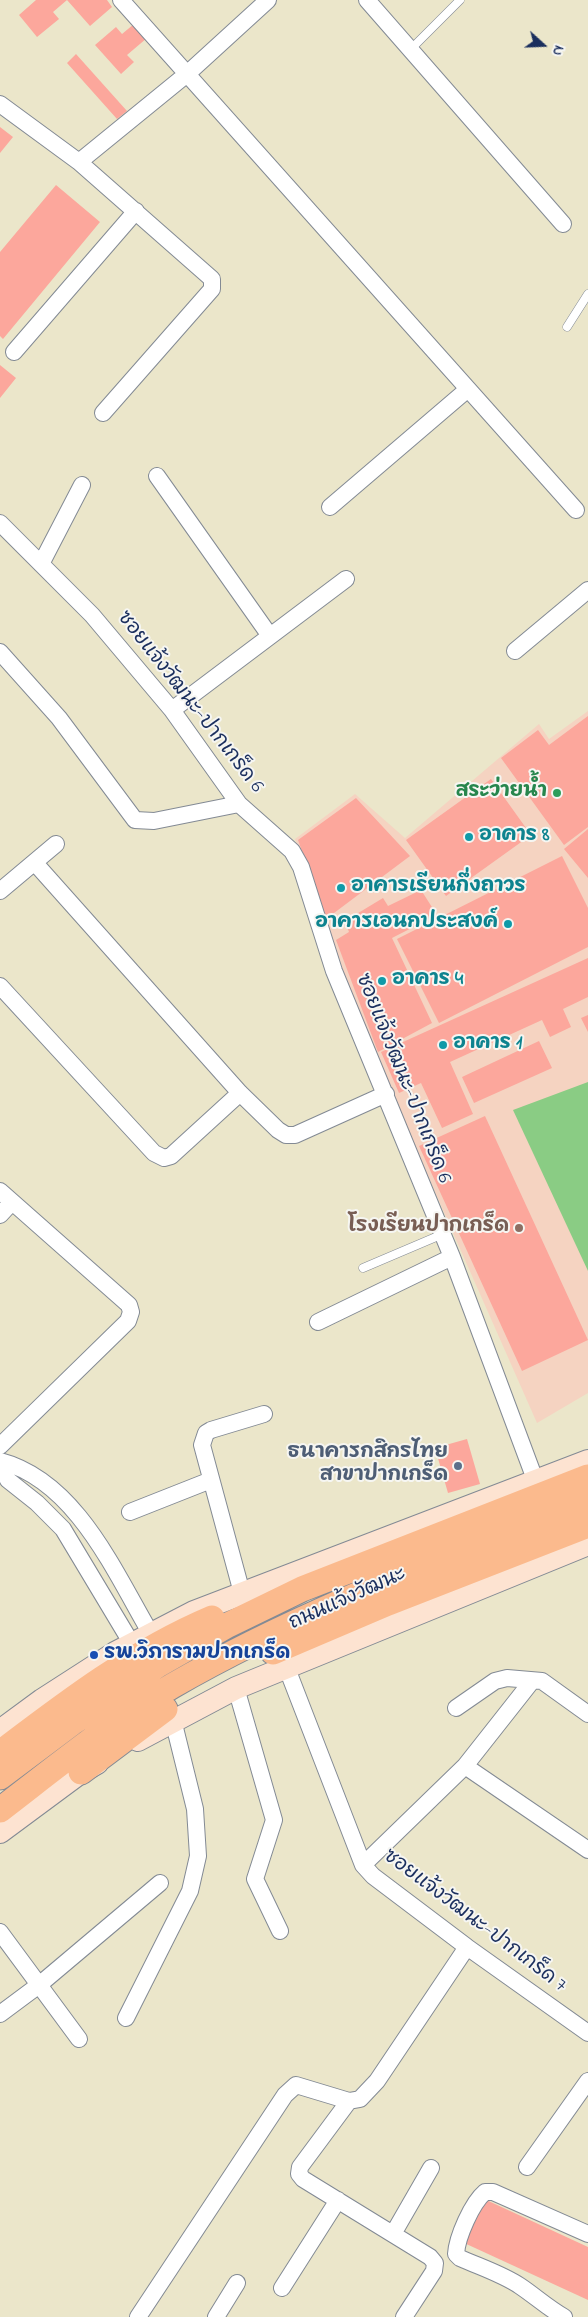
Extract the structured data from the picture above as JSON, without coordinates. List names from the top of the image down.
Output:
{
  "streets": {
    "main road": ["ถนนแจ้งวัฒนะ"],
    "street": ["ซอยแจ้งวัฒนะ-ปากเกร็ด 6", "ซอยแจ้งวัฒนะ-ปากเกร็ด 7"]
  },
  "crossings": [
    ["ซอยแจ้งวัฒนะ-ปากเกร็ด 6", "ถนนแจ้งวัฒนะ"],
    ["ถนนแจ้งวัฒนะ", "ซอยแจ้งวัฒนะ-ปากเกร็ด 7"]
  ],
  "places": [
    "สระว่ายน้ำ",
    "อาคาร 8",
    "อาคารเรียนกึ่งถาวร",
    "อาคารเอนกประสงค์",
    "อาคาร 4",
    "อาคาร 1",
    "โรงเรียนปากเกร็ด",
    "ธนาคารกสิกรไทย สาขาปากเกร็ด",
    "รพ.วิภารามปากเกร็ด"
  ],
  "north": "right"
}
